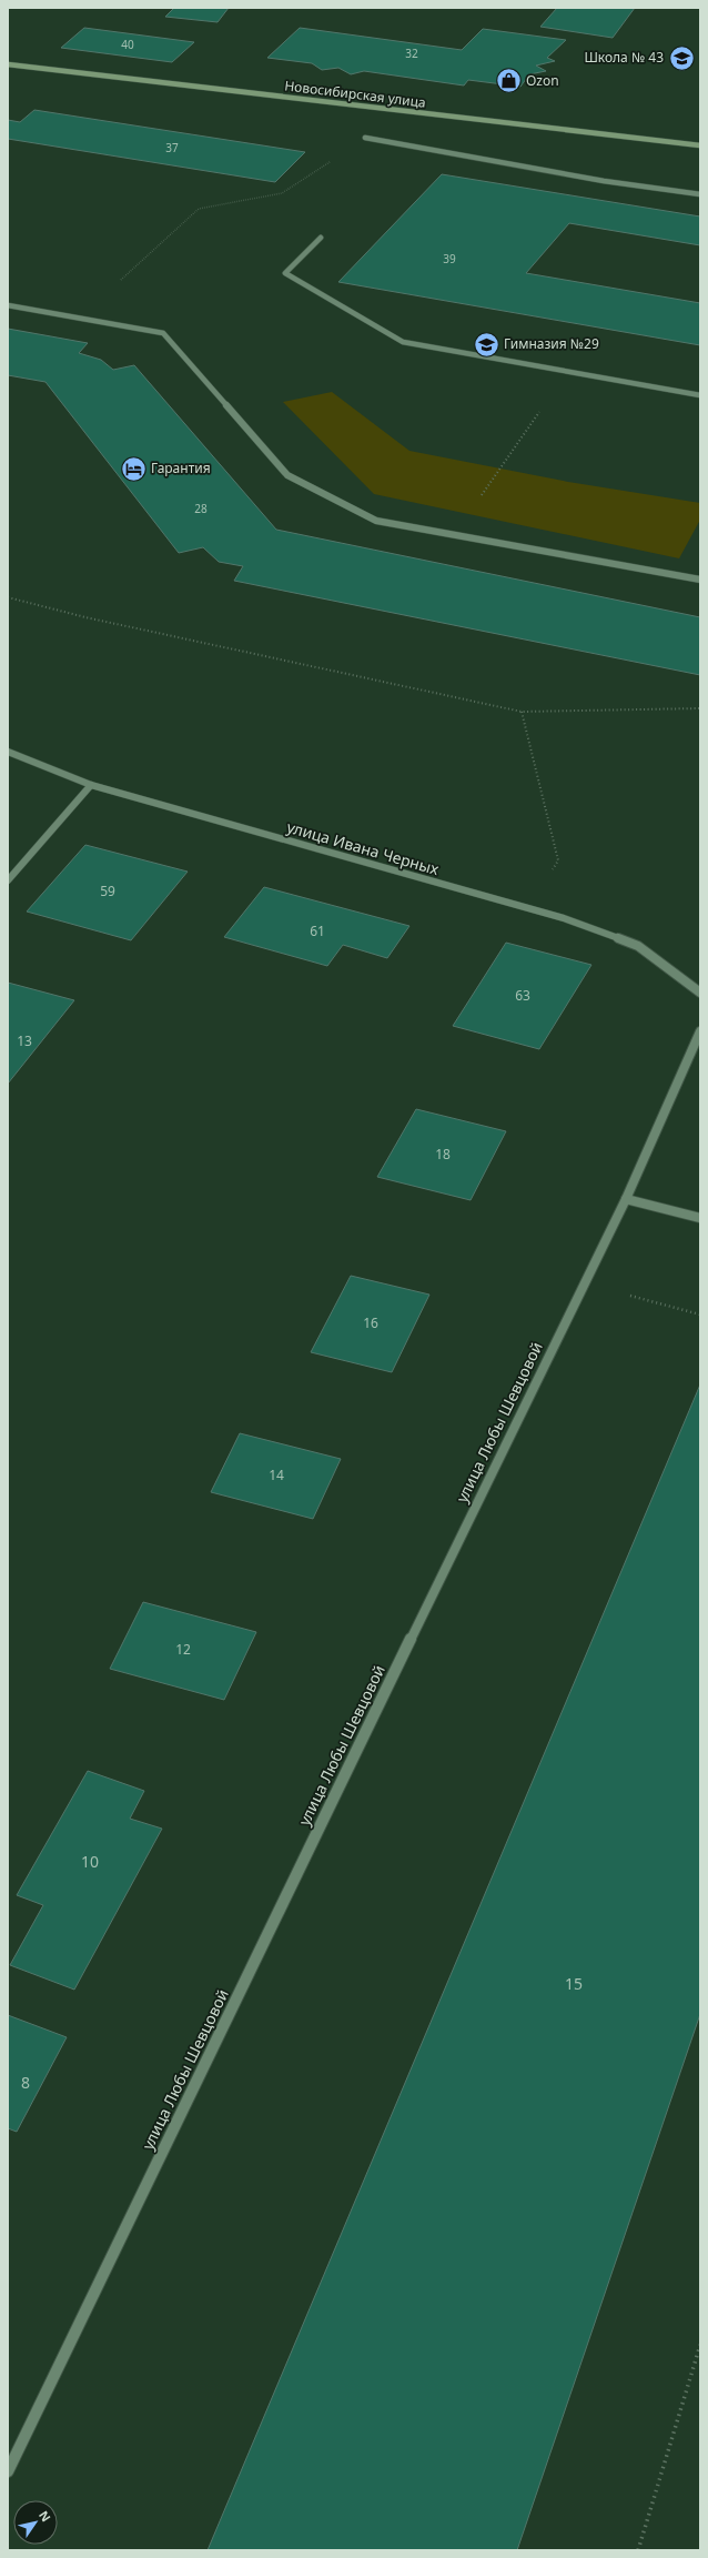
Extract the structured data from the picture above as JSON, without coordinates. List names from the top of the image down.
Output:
{
  "streets": {
    "street": ["Новосибирская улица", "улица Ивана Черных", "улица Любы Шевцовой"]
  },
  "places": {
    "school or university": ["Школа № 43", "Гимназия №29"],
    "shop": ["Ozon"],
    "hotel": ["Гарантия"]
  },
  "house_numbers": [
    "40",
    "32",
    "37",
    "39",
    "28",
    "59",
    "61",
    "63",
    "13",
    "18",
    "16",
    "14",
    "12",
    "10",
    "15",
    "8"
  ],
  "north": "top right"
}
